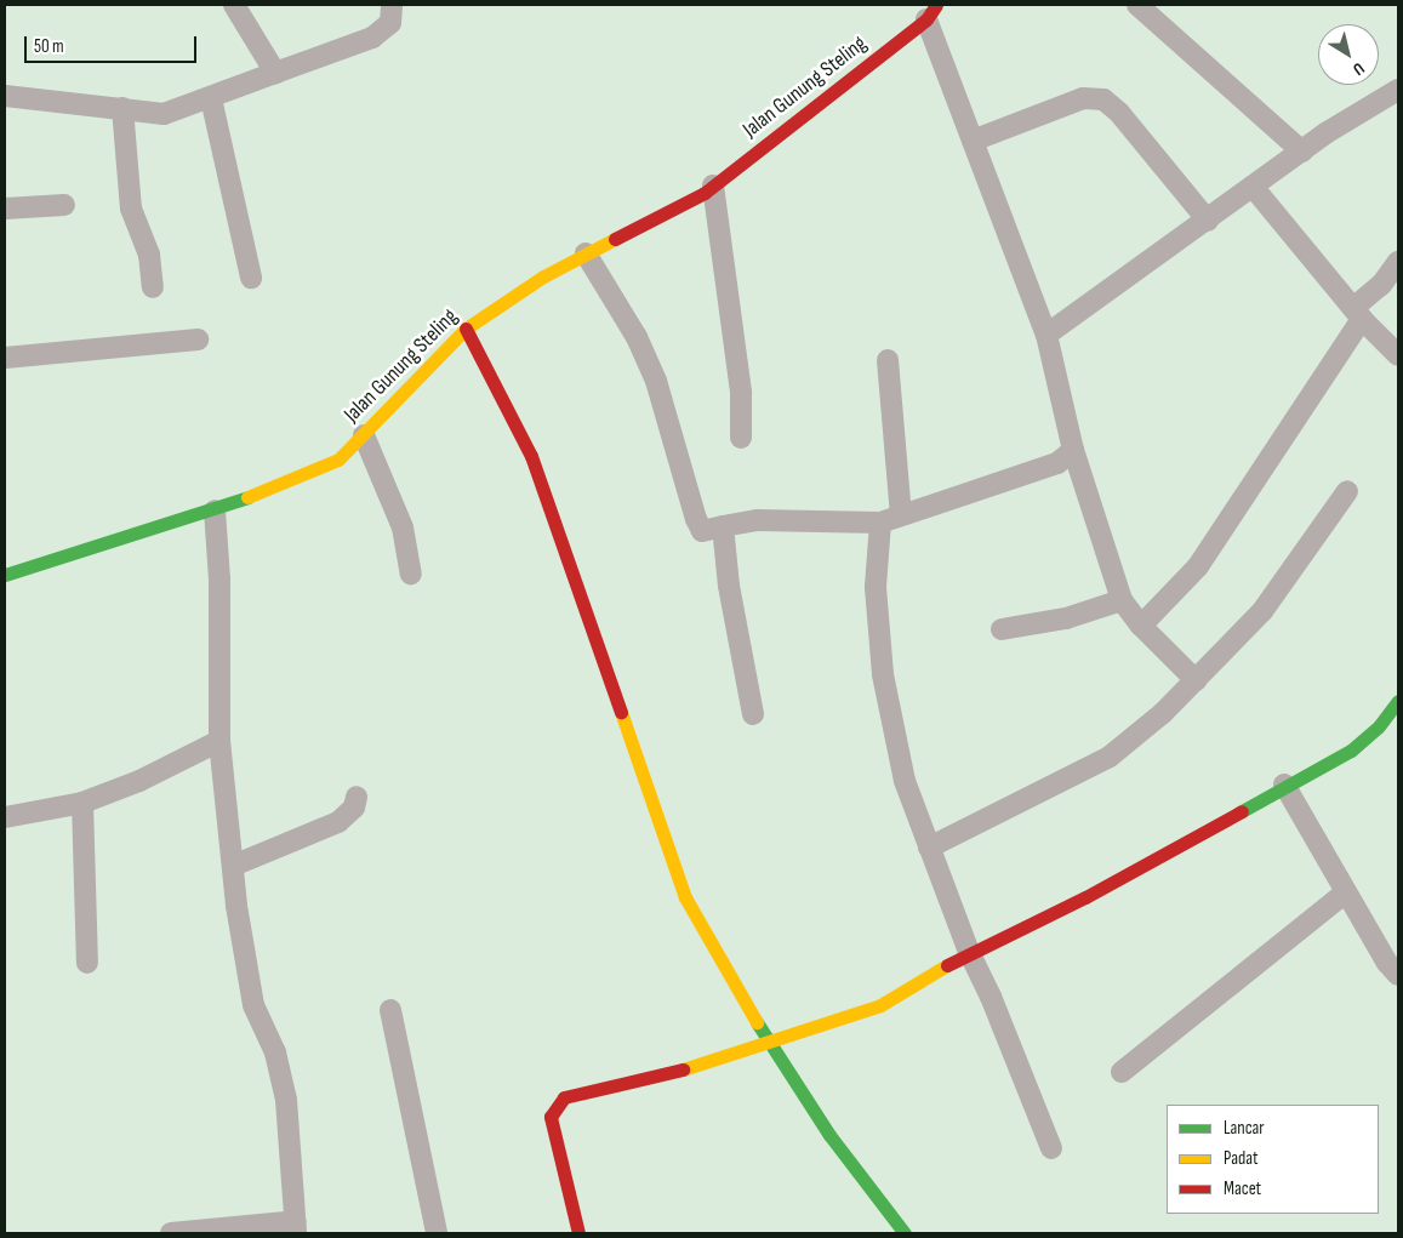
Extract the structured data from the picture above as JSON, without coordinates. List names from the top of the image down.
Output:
{
  "streets": {
    "street": ["Jalan Gunung Steling"]
  },
  "legend": ["Lancar", "Padat", "Macet"],
  "scale_bar": "50 m",
  "north": "bottom right"
}
